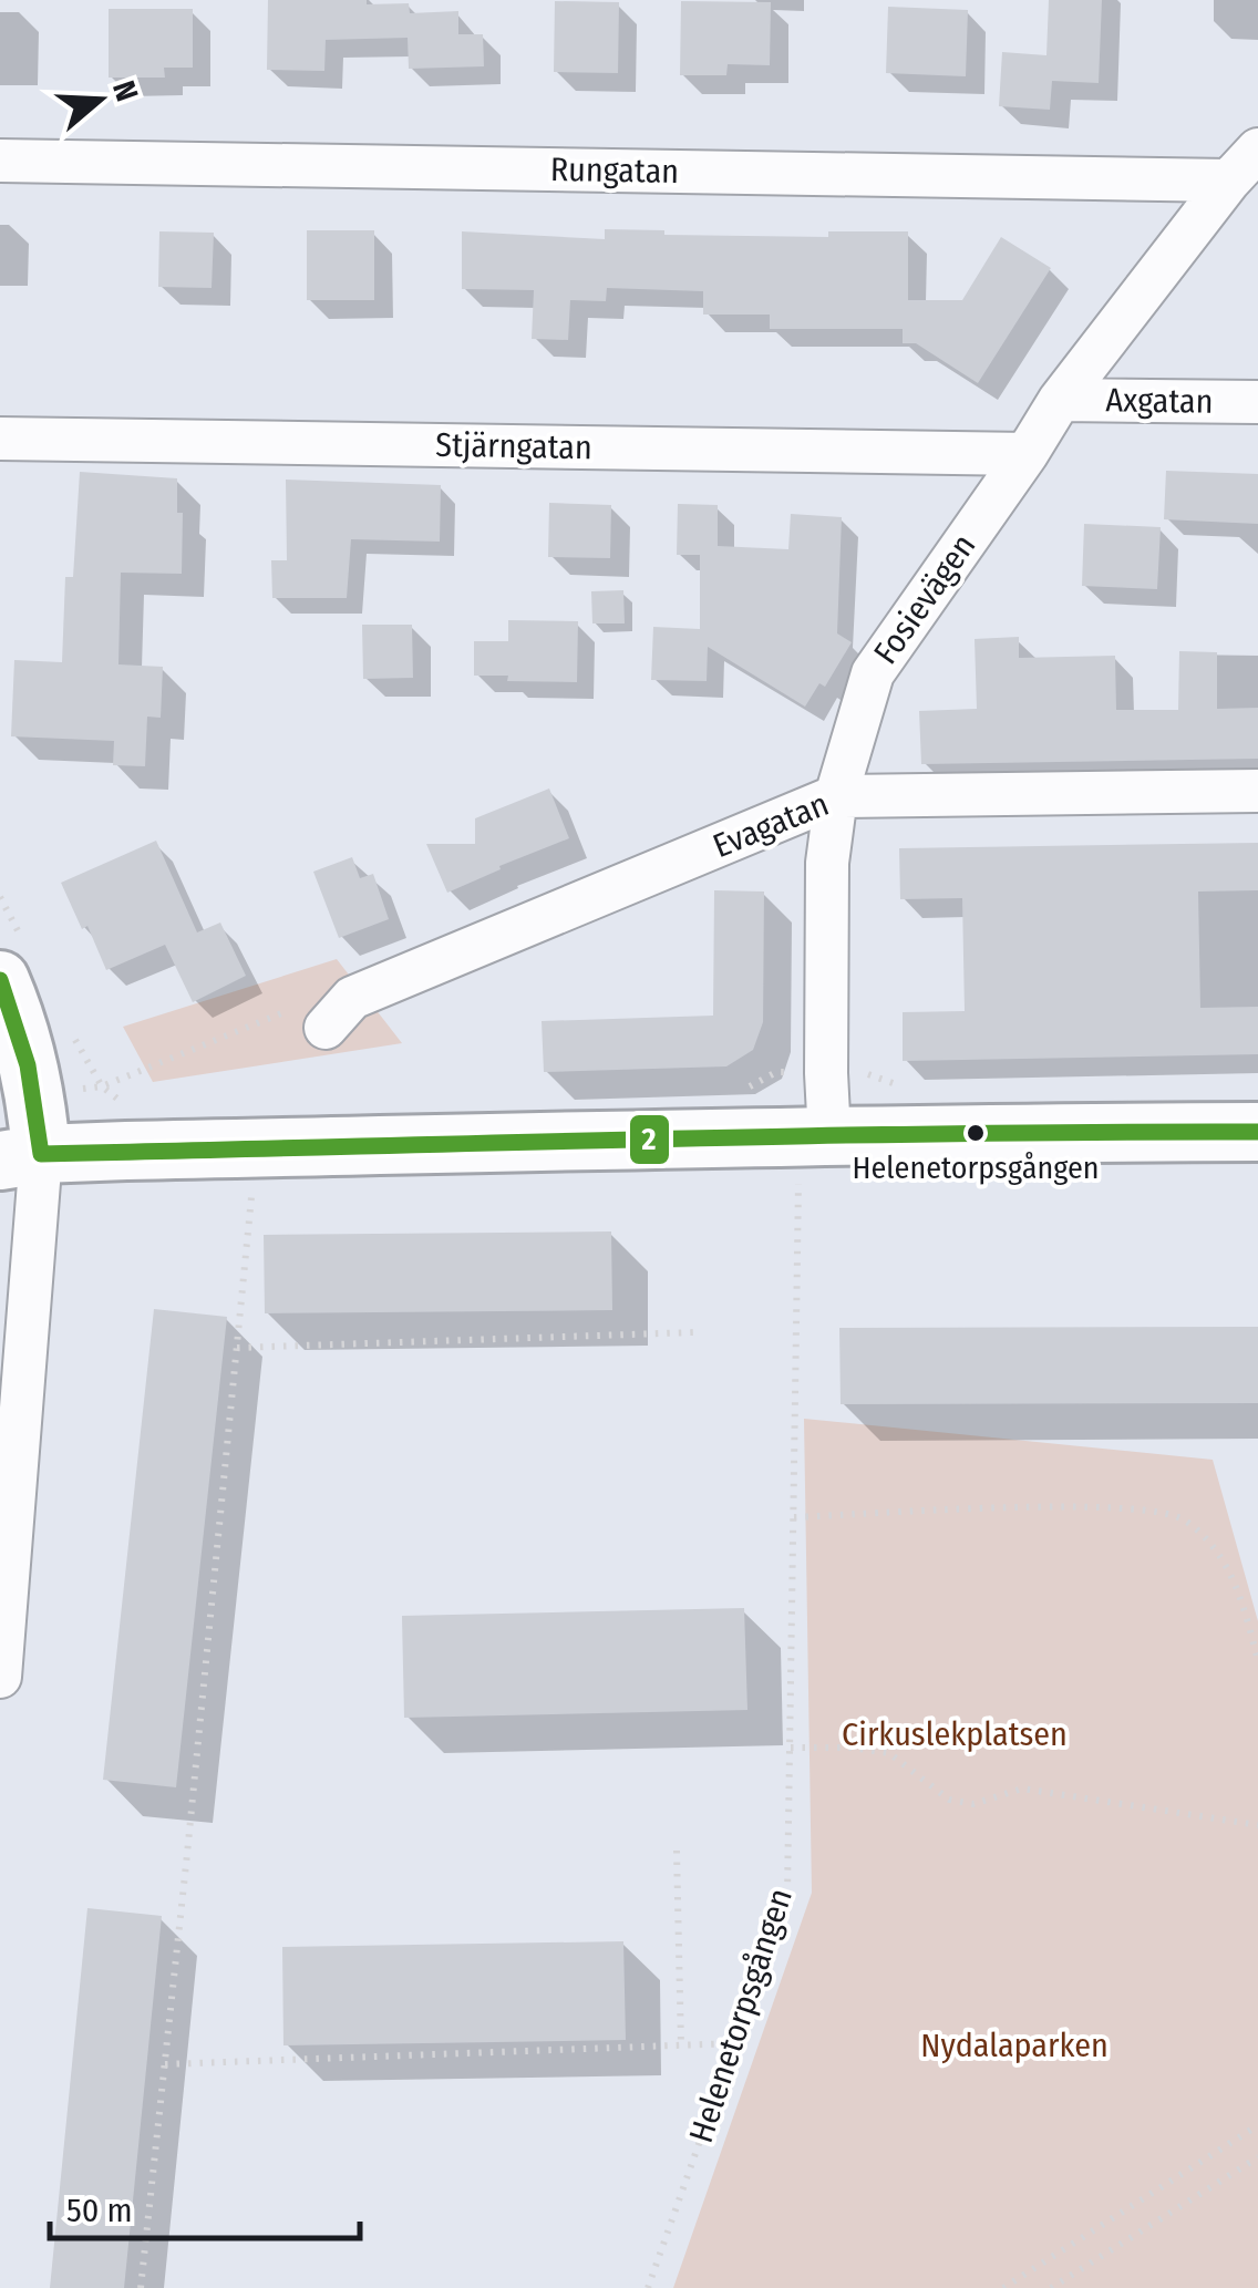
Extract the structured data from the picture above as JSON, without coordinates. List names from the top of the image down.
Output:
{
  "streets": {
    "street": [
      "Rungatan",
      "Axgatan",
      "Stjärngatan",
      "Fosievägen",
      "Evagatan"
    ],
    "path": ["Helenetorpsgången"]
  },
  "crossings": [
    ["Rungatan", "Fosievägen"],
    ["Axgatan", "Fosievägen"],
    ["Stjärngatan", "Fosievägen"],
    ["Fosievägen", "Evagatan"],
    ["Fosievägen", "Helenetorpsgången"]
  ],
  "parks": ["Cirkuslekplatsen", "Nydalaparken"],
  "places": ["Helenetorpsgången"],
  "lines": ["transit line 2"],
  "scale_bar": "50 m",
  "north": "right"
}
